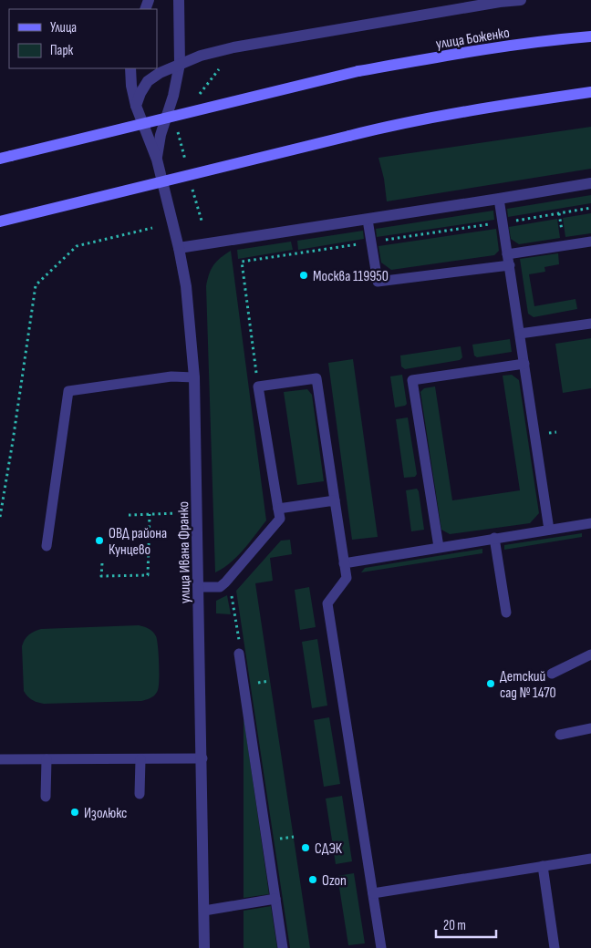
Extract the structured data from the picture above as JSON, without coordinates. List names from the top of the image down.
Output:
{
  "streets": {
    "main road": ["улица Боженко"],
    "street": ["улица Ивана Франко"]
  },
  "places": [
    "Москва 119950",
    "ОВД района Кунцево",
    "Детский сад № 1470",
    "Изолюкс",
    "СДЭК",
    "Ozon"
  ],
  "legend": ["Улица", "Парк"],
  "scale_bar": "20 m"
}
